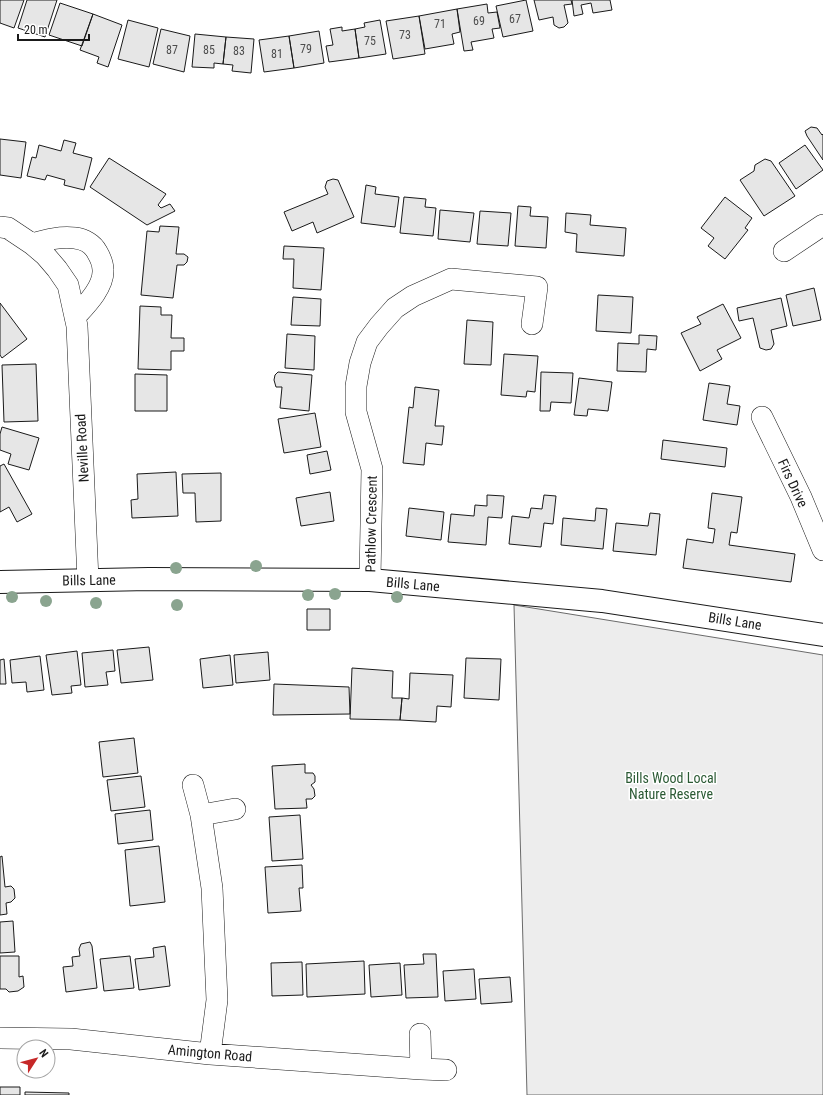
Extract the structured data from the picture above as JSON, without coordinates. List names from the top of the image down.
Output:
{
  "streets": {
    "street": [
      "Neville Road",
      "Firs Drive",
      "Pathlow Crescent",
      "Bills Lane",
      "Amington Road"
    ]
  },
  "crossings": [
    ["Neville Road", "Bills Lane"],
    ["Pathlow Crescent", "Bills Lane"]
  ],
  "parks": ["Bills Wood Local Nature Reserve"],
  "house_numbers": [
    "67",
    "69",
    "71",
    "73",
    "75",
    "79",
    "87",
    "85",
    "83",
    "81"
  ],
  "scale_bar": "20 m",
  "north": "top right"
}
